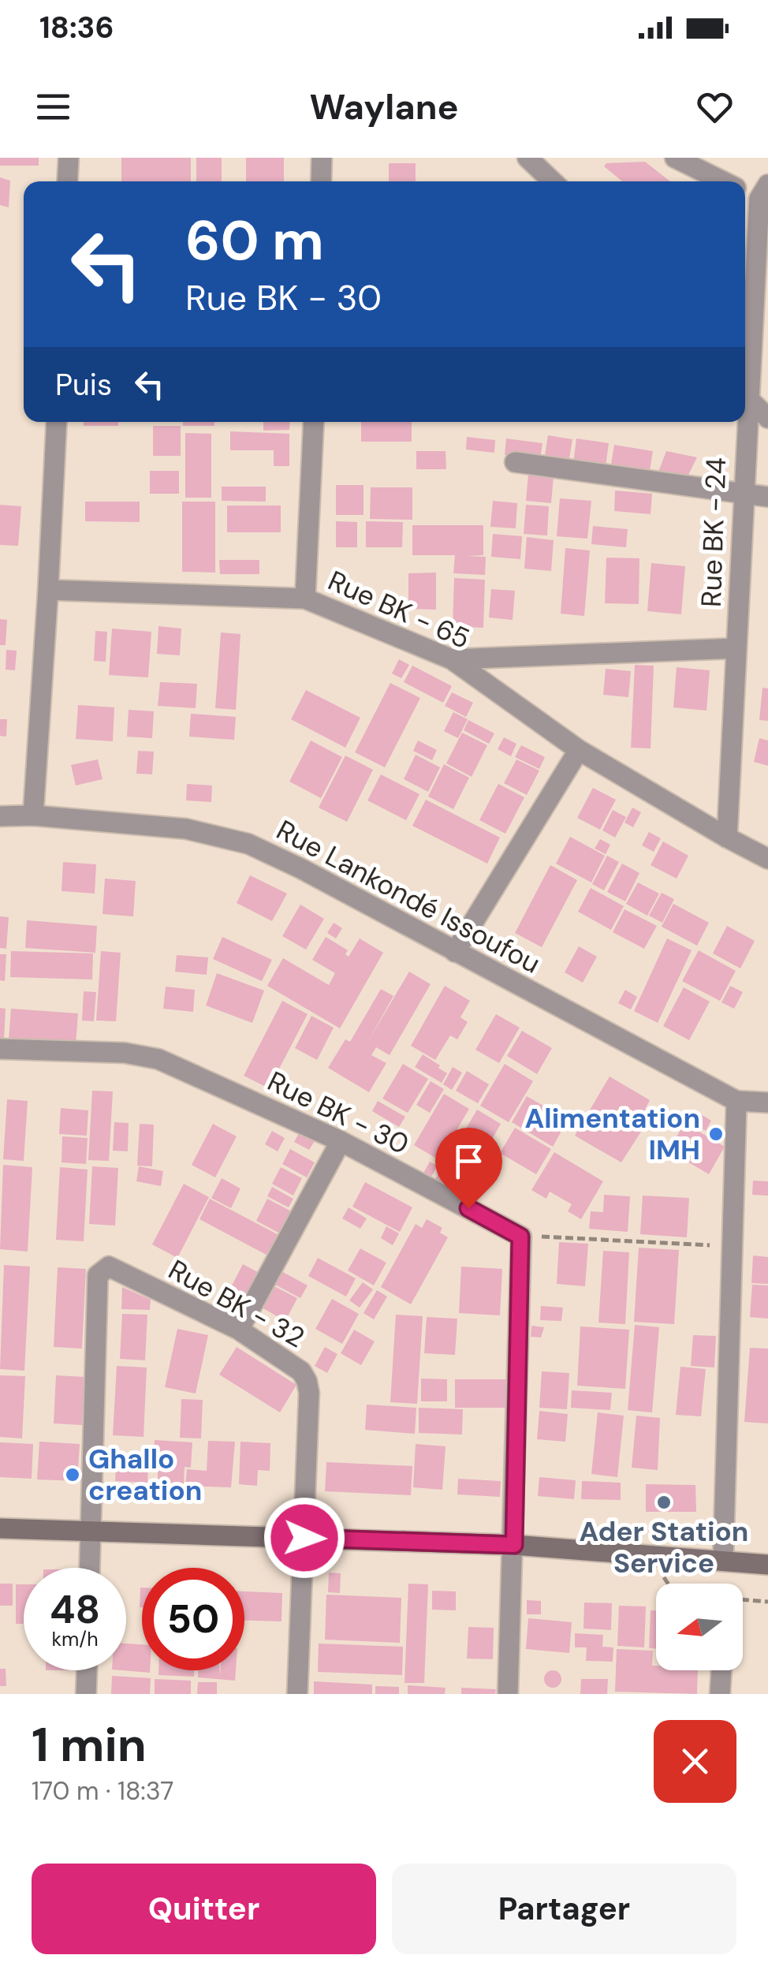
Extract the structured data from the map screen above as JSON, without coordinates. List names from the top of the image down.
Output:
{
  "streets": {
    "street": [
      "Rue BK - 24",
      "Rue BK - 65",
      "Rue Lankondé Issoufou",
      "Rue BK - 30",
      "Rue BK - 32"
    ]
  },
  "crossings": [
    ["Rue BK - 24", "Rue BK - 65"]
  ],
  "places": ["Alimentation IMH", "Ghallo creation", "Ader Station Service"],
  "north": "left",
  "page": {
    "status": "18:36",
    "header": "Waylane",
    "turn": ["60 m", "Rue BK - 30"],
    "then": "Puis",
    "speed": "48 km/h",
    "limit": "50",
    "heading": ["1 min", "170 m · 18:37"],
    "buttons": ["Quitter", "Partager"]
  }
}
